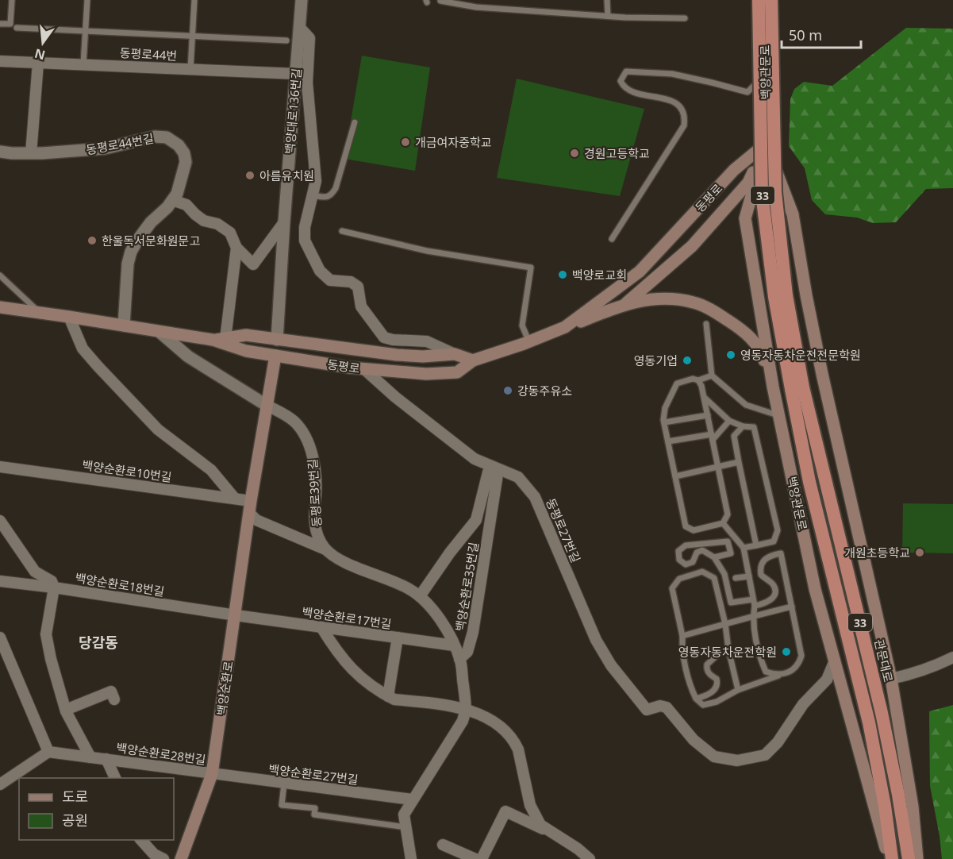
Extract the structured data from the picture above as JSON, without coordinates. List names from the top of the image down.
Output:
{
  "streets": {
    "highway": ["33", "관문대로"],
    "main road": ["백양관문로", "동평로", "백양순환로"],
    "street": [
      "동평로44번",
      "백양대로136번길",
      "동평로44번길",
      "백양순환로10번길",
      "동평로39번길",
      "동평로27번길",
      "백양순환로18번길",
      "백양순환로35번길",
      "백양순환로17번길",
      "백양순환로28번길",
      "백양순환로27번길"
    ]
  },
  "crossings": [
    ["동평로44번", "백양대로136번길"],
    ["백양관문로", "33"],
    ["백양관문로", "동평로"],
    ["백양관문로", "동평로27번길"],
    ["백양대로136번길", "동평로"],
    ["동평로44번길", "동평로"],
    ["33", "관문대로"],
    ["동평로", "동평로39번길"],
    ["동평로", "동평로27번길"],
    ["동평로", "백양순환로"],
    ["백양순환로10번길", "백양순환로"],
    ["동평로39번길", "백양순환로"],
    ["동평로27번길", "백양순환로35번길"],
    ["백양순환로18번길", "백양순환로17번길"],
    ["백양순환로18번길", "백양순환로"],
    ["백양순환로17번길", "백양순환로"],
    ["백양순환로", "백양순환로28번길"],
    ["백양순환로", "백양순환로27번길"],
    ["백양순환로28번길", "백양순환로27번길"]
  ],
  "districts": ["당감동"],
  "places": [
    "개금여자중학교",
    "경원고등학교",
    "아름유치원",
    "한울독서문화원문고",
    "백양로교회",
    "영동자동차운전전문학원",
    "영동기업",
    "강동주유소",
    "개원초등학교",
    "영동자동차운전학원"
  ],
  "legend": ["도로", "공원"],
  "scale_bar": "50 m",
  "north": "bottom"
}
